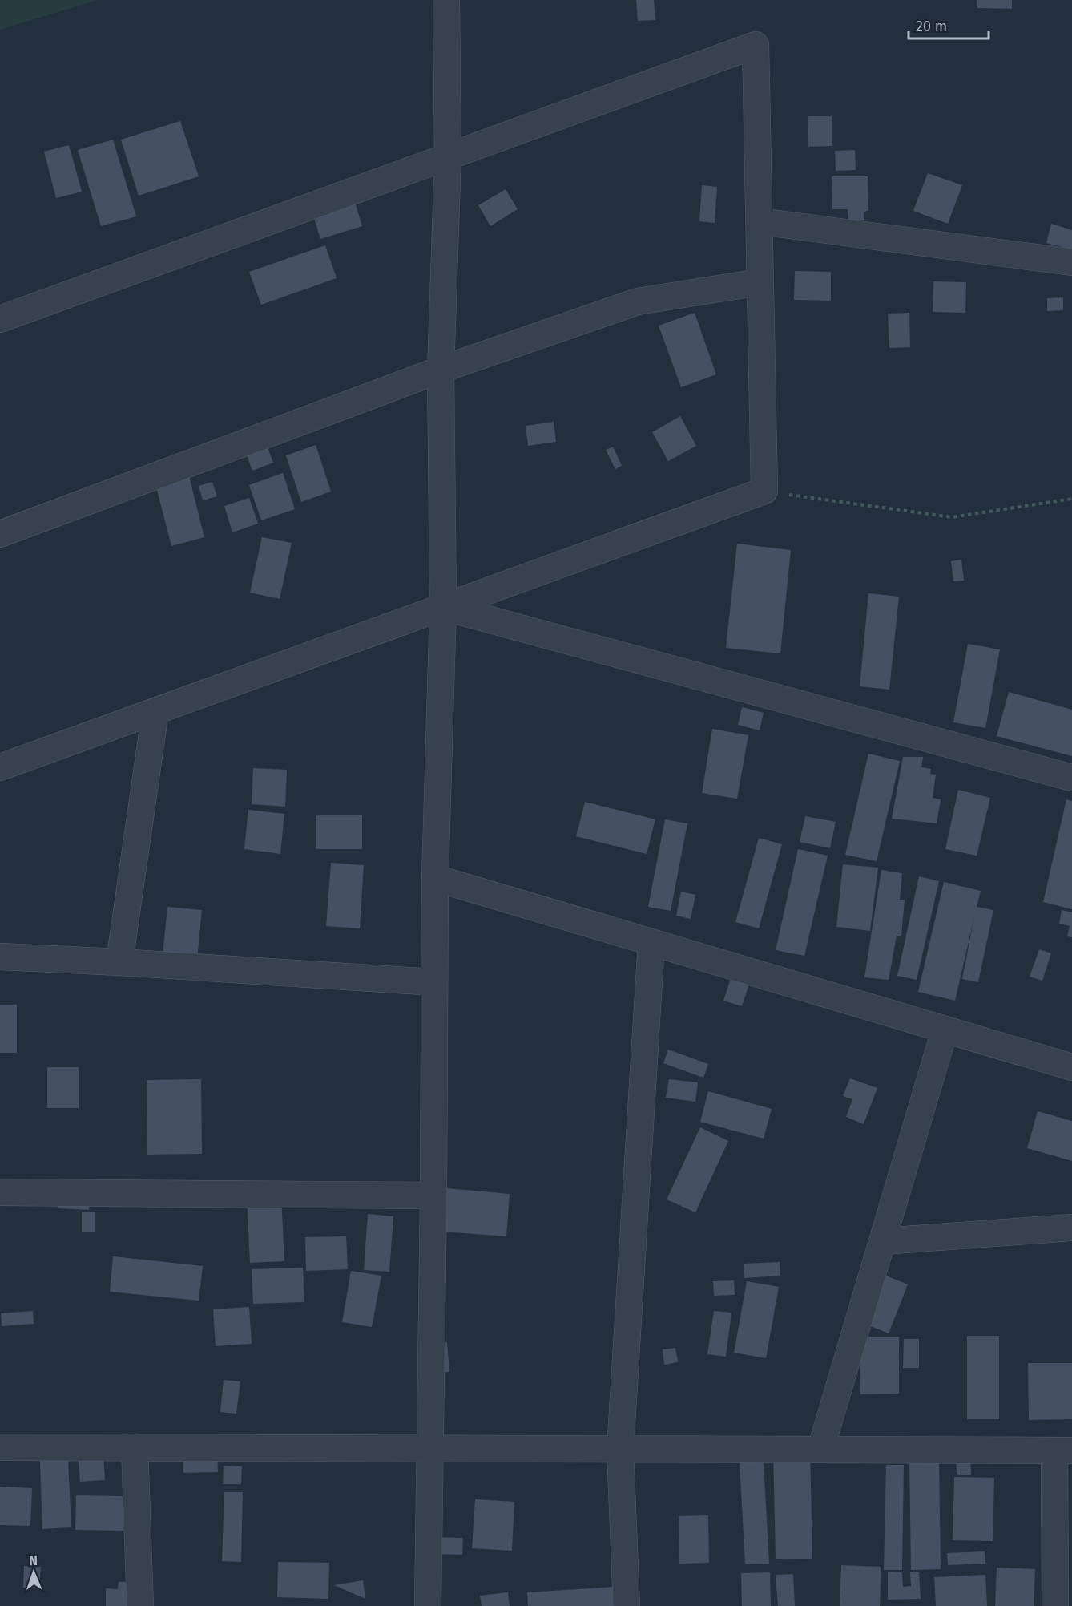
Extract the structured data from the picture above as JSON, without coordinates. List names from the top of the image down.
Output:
{
  "scale_bar": "20 m",
  "north": "top"
}
